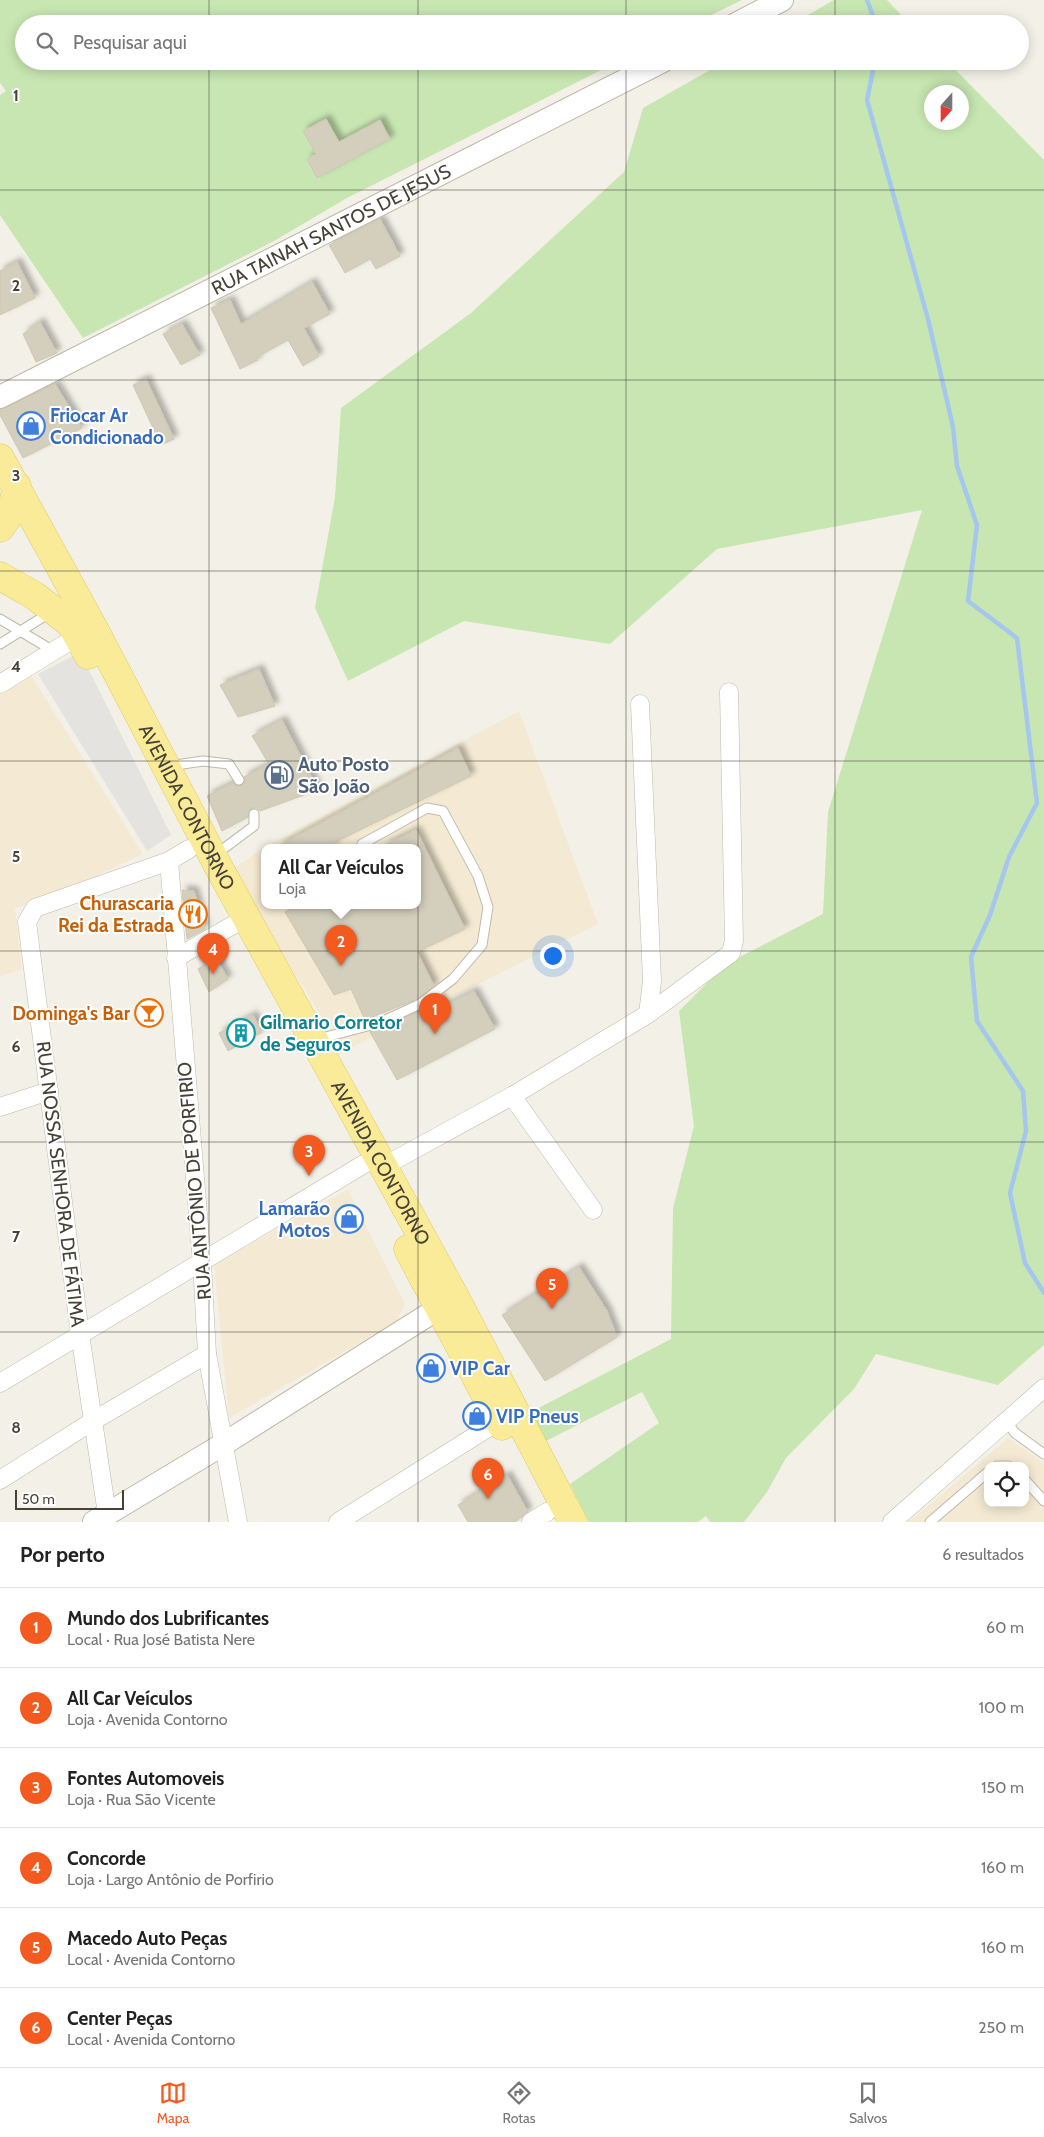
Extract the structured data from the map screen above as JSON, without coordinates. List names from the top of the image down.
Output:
{
  "streets": {
    "main road": ["AVENIDA CONTORNO"],
    "street": ["RUA TAINAH SANTOS DE JESUS", "RUA ANTÔNIO DE PORFIRIO", "RUA NOSSA SENHORA DE FÁTIMA"]
  },
  "crossings": [
    ["AVENIDA CONTORNO", "RUA ANTÔNIO DE PORFIRIO"],
    ["AVENIDA CONTORNO", "RUA NOSSA SENHORA DE FÁTIMA"],
    ["RUA ANTÔNIO DE PORFIRIO", "RUA NOSSA SENHORA DE FÁTIMA"]
  ],
  "places": {
    "shop": [
      "Friocar Ar Condicionado",
      "Lamarão Motos",
      "VIP Car",
      "VIP Pneus"
    ],
    "fuel station": ["Auto Posto São João"],
    "restaurant": ["Churascaria Rei da Estrada"],
    "bar": ["Dominga's Bar"],
    "building": ["Gilmario Corretor de Seguros"]
  },
  "scale_bar": "50 m",
  "north": "bottom",
  "page": {
    "search": "Pesquisar aqui",
    "popup": ["All Car Veículos", "Loja"],
    "pins": [
      "2",
      "4",
      "1",
      "3",
      "5",
      "6"
    ],
    "scale": "50 m",
    "heading": ["Por perto", "6 resultados"],
    "list": [
      {
        "mark": "1",
        "name": "Mundo dos Lubrificantes",
        "note": "Local · Rua José Batista Nere",
        "value": "60 m"
      },
      {
        "mark": "2",
        "name": "All Car Veículos",
        "note": "Loja · Avenida Contorno",
        "value": "100 m"
      },
      {
        "mark": "3",
        "name": "Fontes Automoveis",
        "note": "Loja · Rua São Vicente",
        "value": "150 m"
      },
      {
        "mark": "4",
        "name": "Concorde",
        "note": "Loja · Largo Antônio de Porfirio",
        "value": "160 m"
      },
      {
        "mark": "5",
        "name": "Macedo Auto Peças",
        "note": "Local · Avenida Contorno",
        "value": "160 m"
      },
      {
        "mark": "6",
        "name": "Center Peças",
        "note": "Local · Avenida Contorno",
        "value": "250 m"
      }
    ],
    "nav": ["Mapa", "Rotas", "Salvos"]
  },
  "grid": {
    "rows": [
      "1",
      "2",
      "3",
      "4",
      "5",
      "6",
      "7",
      "8"
    ]
  }
}
